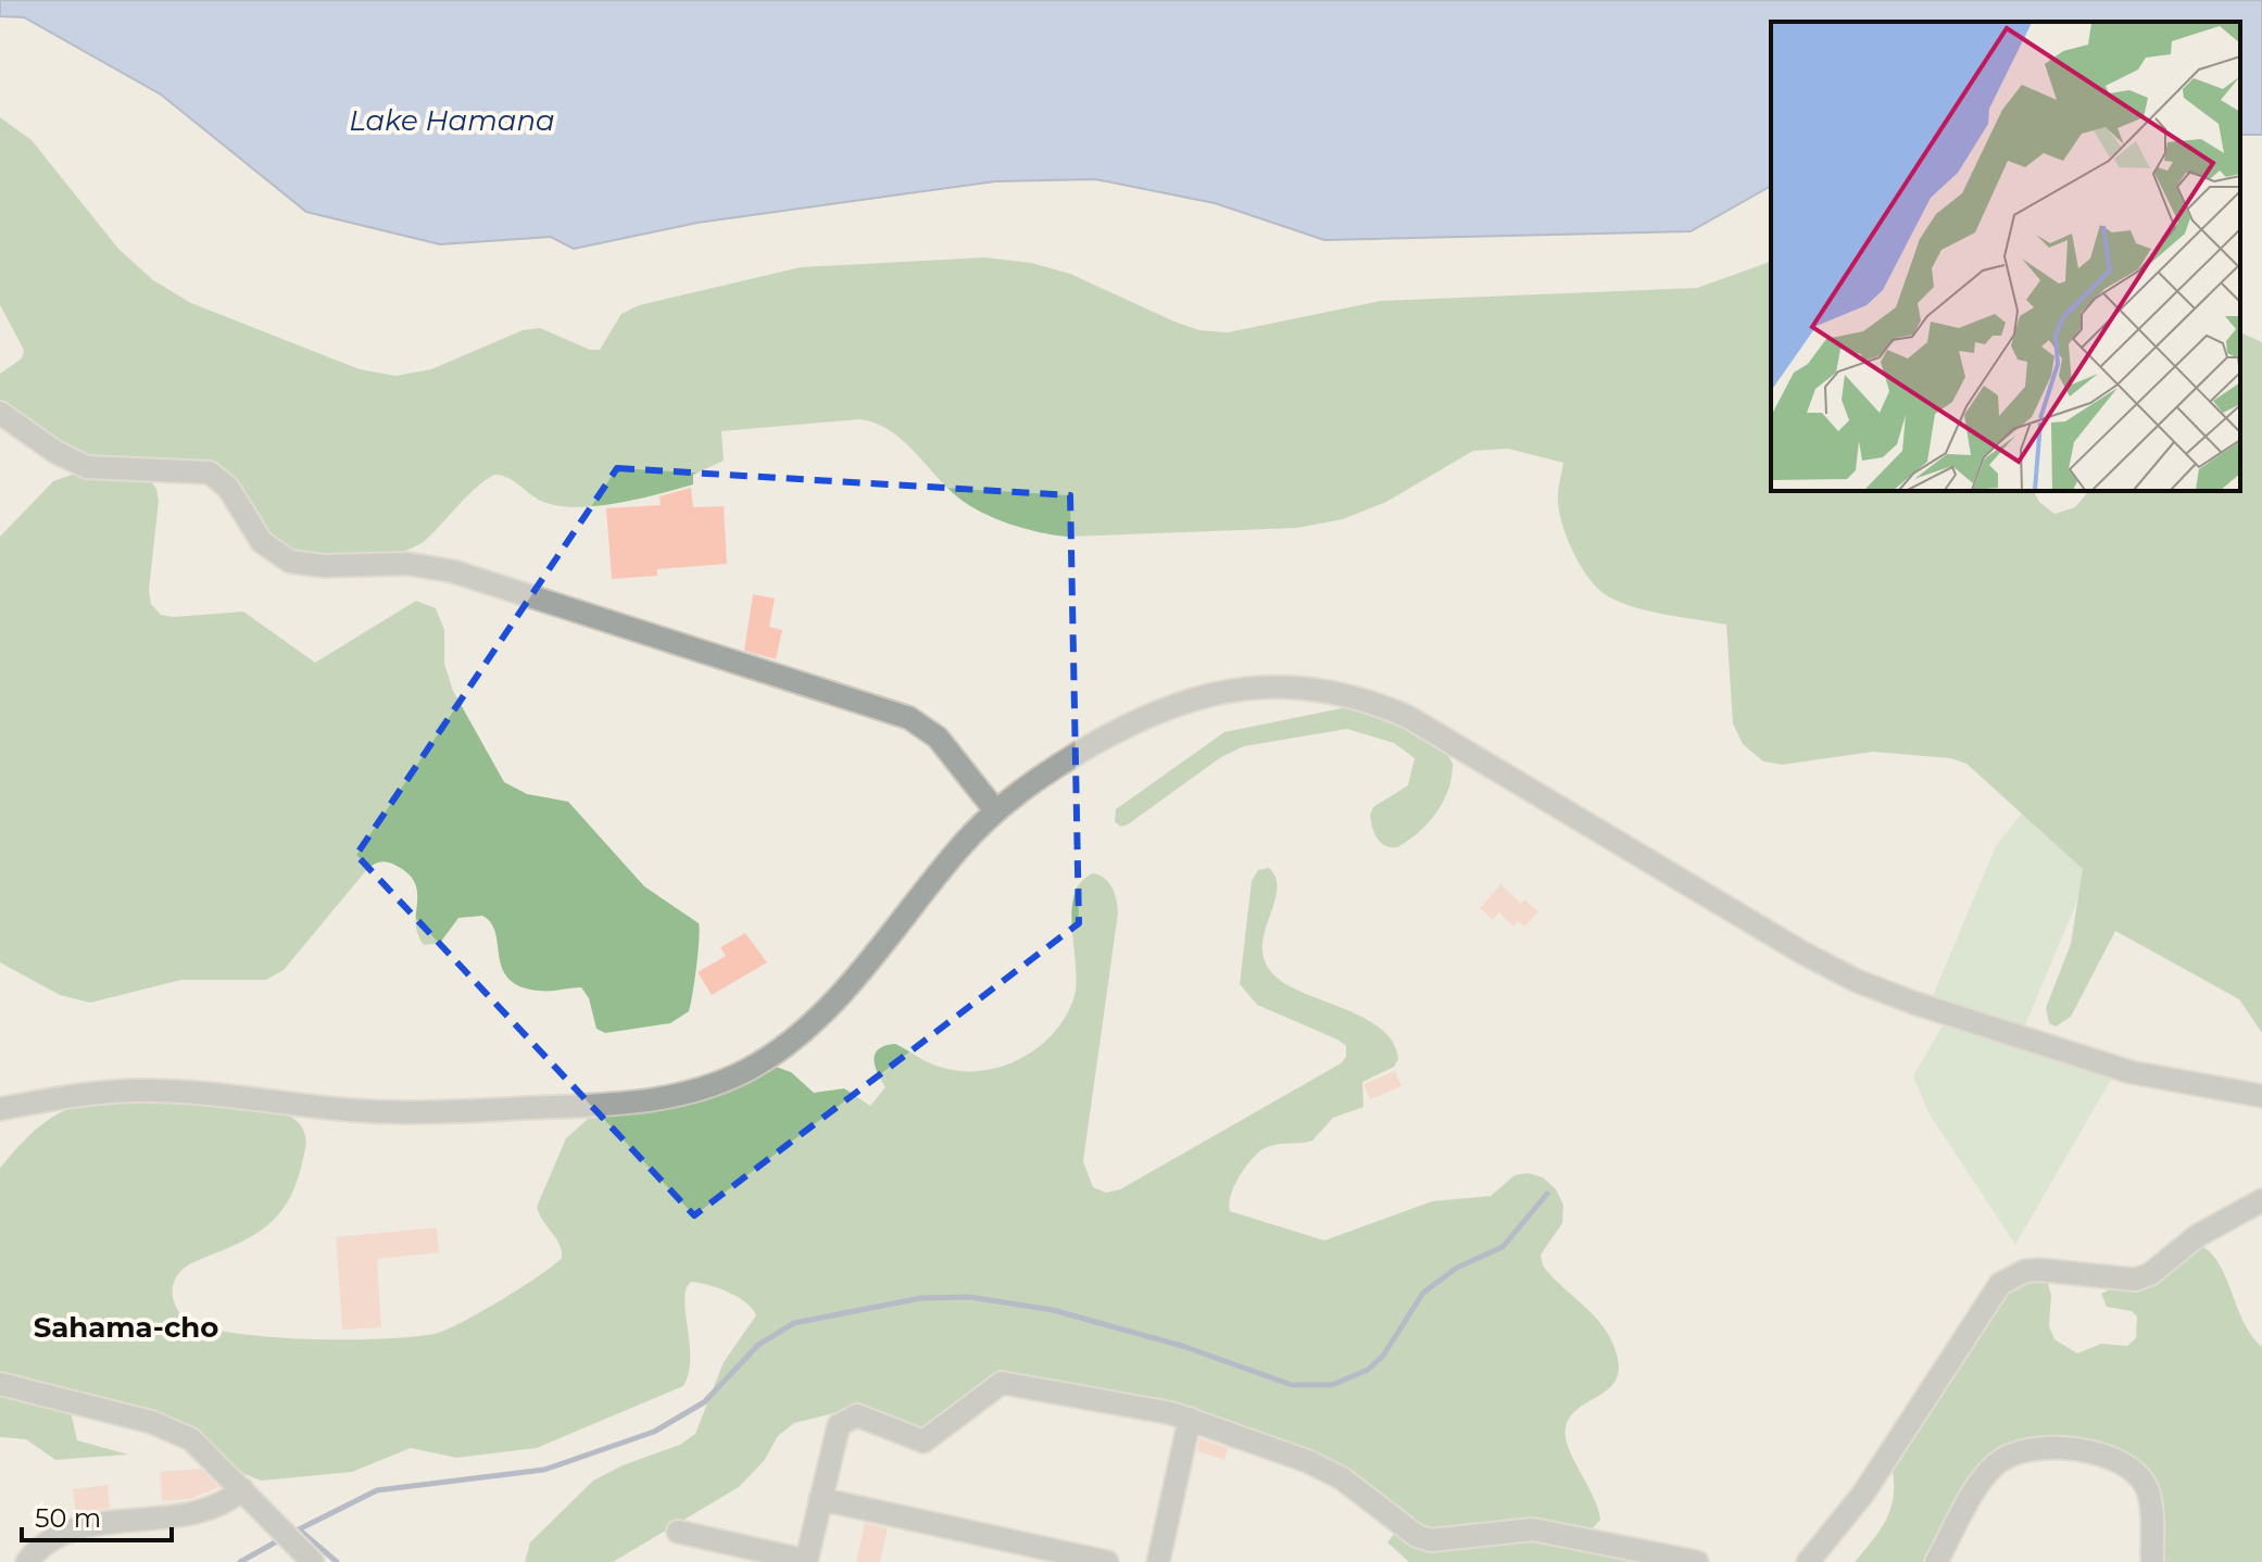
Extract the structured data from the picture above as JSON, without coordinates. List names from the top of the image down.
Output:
{
  "districts": ["Sahama-cho"],
  "water": ["Lake Hamana"],
  "scale_bar": "50 m"
}
